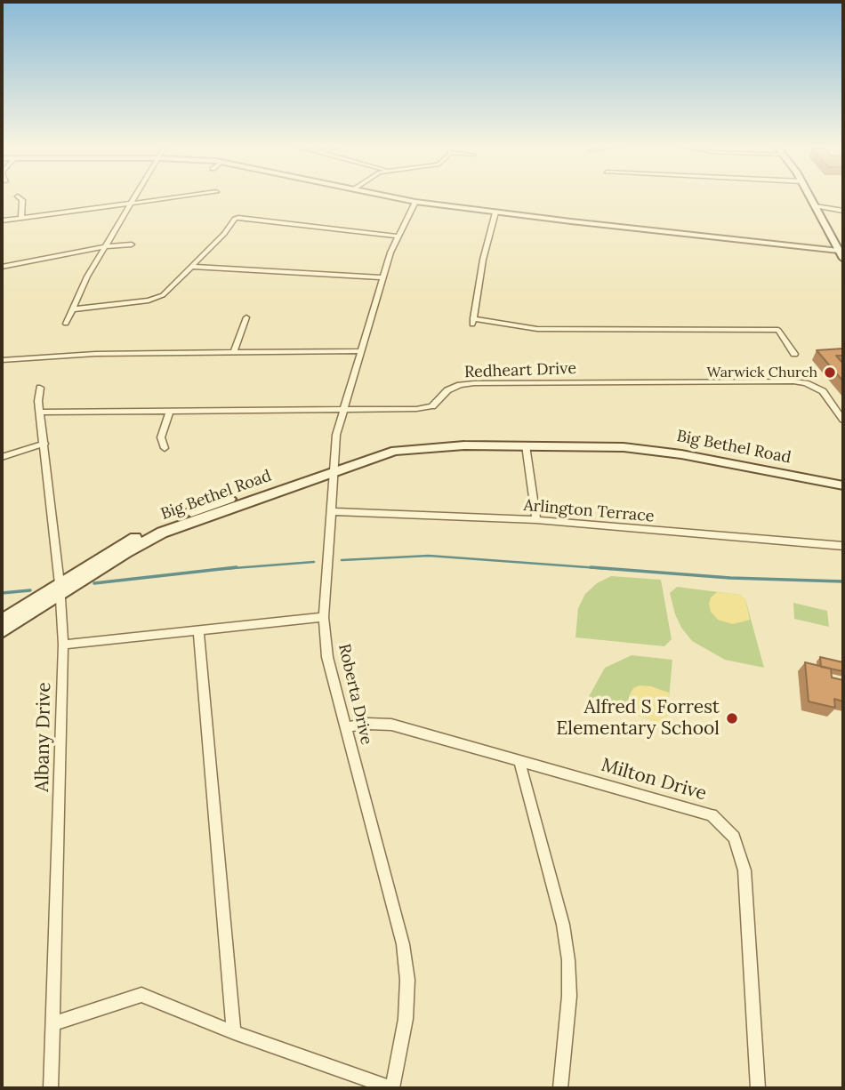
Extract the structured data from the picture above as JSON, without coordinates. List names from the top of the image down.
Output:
{
  "streets": {
    "main road": ["Big Bethel Road"],
    "street": [
      "Redheart Drive",
      "Arlington Terrace",
      "Roberta Drive",
      "Albany Drive",
      "Milton Drive"
    ]
  },
  "crossings": [
    ["Redheart Drive", "Roberta Drive"],
    ["Redheart Drive", "Albany Drive"],
    ["Big Bethel Road", "Roberta Drive"],
    ["Big Bethel Road", "Albany Drive"],
    ["Arlington Terrace", "Roberta Drive"],
    ["Roberta Drive", "Milton Drive"]
  ],
  "places": ["Warwick Church", "Alfred S Forrest Elementary School"]
}
